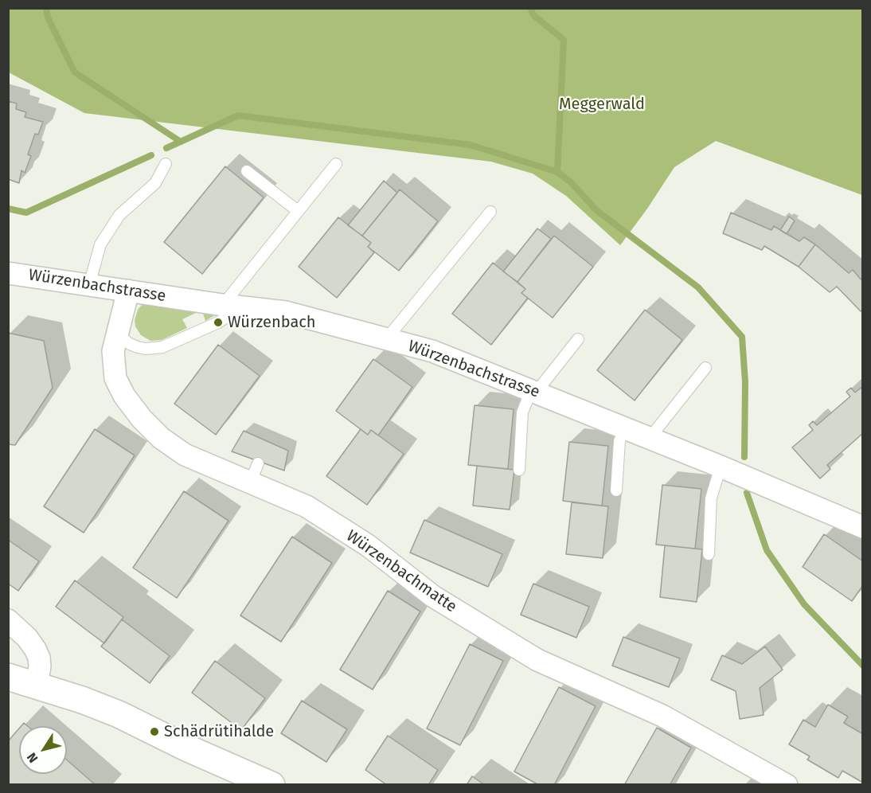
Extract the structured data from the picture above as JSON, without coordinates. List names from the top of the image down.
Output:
{
  "streets": {
    "street": ["Würzenbachstrasse", "Würzenbachmatte"]
  },
  "crossings": [
    ["Würzenbachstrasse", "Würzenbachmatte"]
  ],
  "parks": ["Meggerwald"],
  "places": ["Würzenbach", "Schädrütihalde"],
  "north": "bottom left"
}
